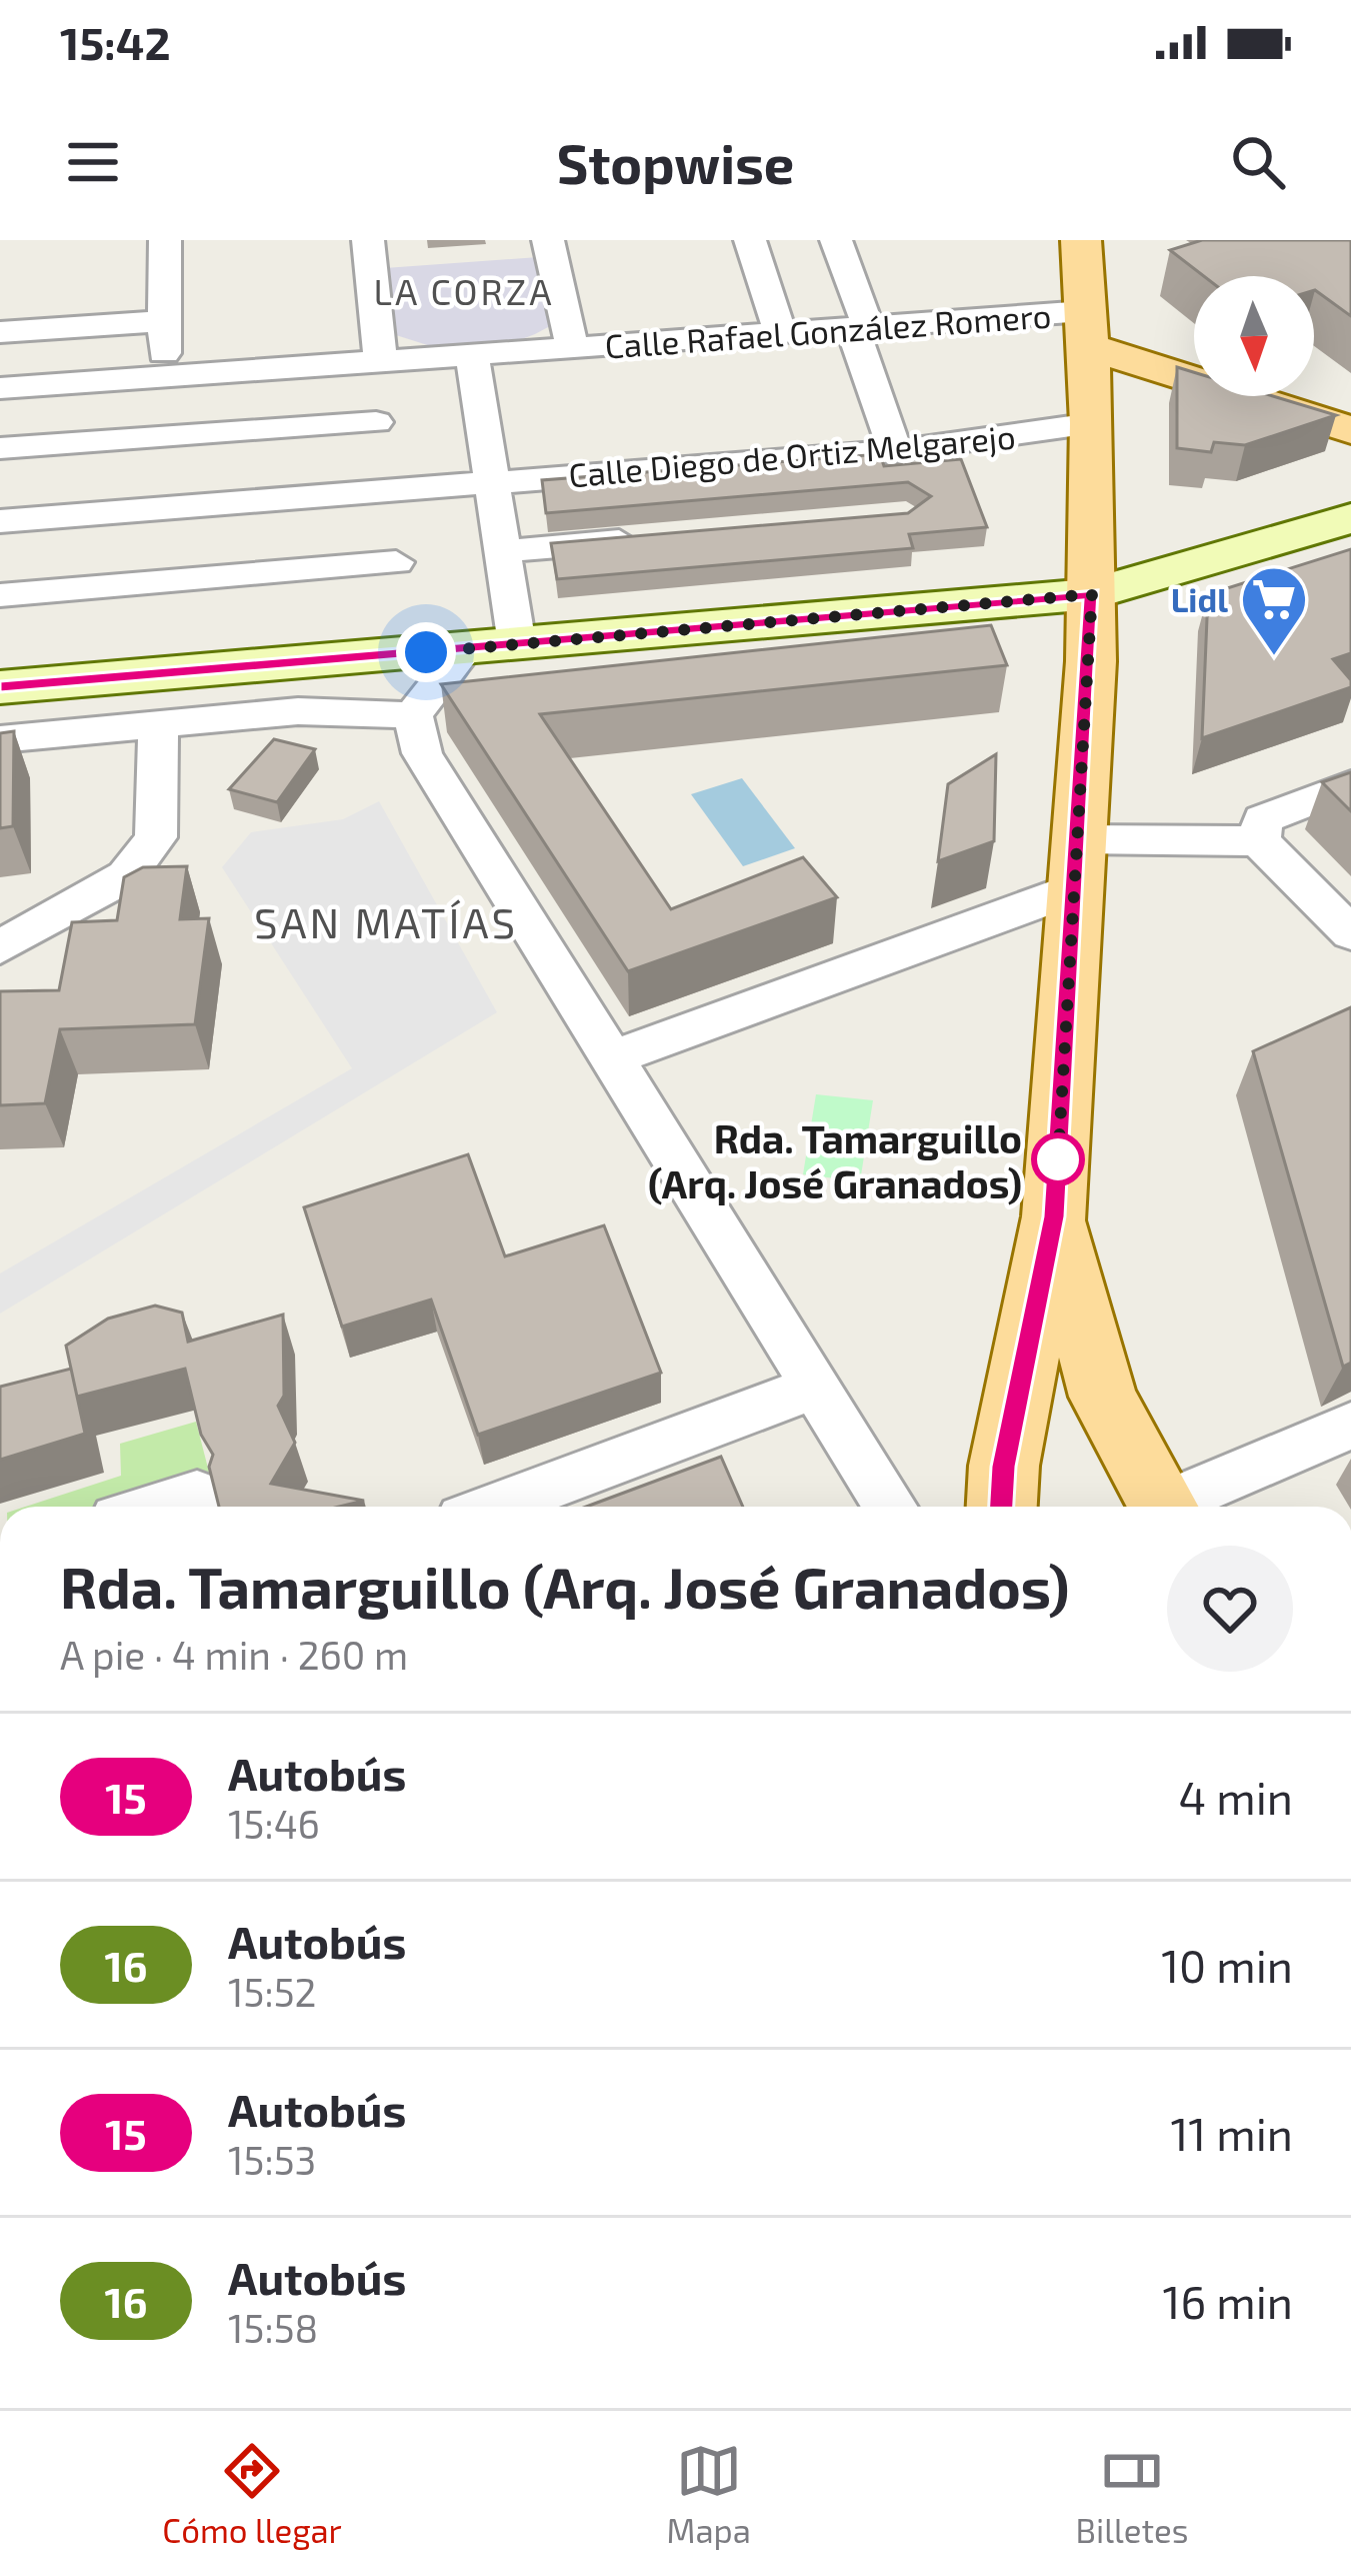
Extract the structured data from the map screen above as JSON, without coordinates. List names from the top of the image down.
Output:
{
  "streets": {
    "street": ["Calle Rafael González Romero", "Calle Diego de Ortiz Melgarejo"]
  },
  "districts": ["LA CORZA", "SAN MATÍAS"],
  "places": {
    "supermarket": ["Lidl"],
    "other": ["Rda. Tamarguillo (Arq. José Granados)"]
  },
  "lines": ["bus line 15"],
  "north": "bottom",
  "page": {
    "status": "15:42",
    "header": "Stopwise",
    "heading": ["Rda. Tamarguillo (Arq. José Granados)", "A pie · 4 min · 260 m"],
    "list": [
      {
        "mark": "15",
        "name": "Autobús",
        "note": "15:46",
        "value": "4 min"
      },
      {
        "mark": "16",
        "name": "Autobús",
        "note": "15:52",
        "value": "10 min"
      },
      {
        "mark": "15",
        "name": "Autobús",
        "note": "15:53",
        "value": "11 min"
      },
      {
        "mark": "16",
        "name": "Autobús",
        "note": "15:58",
        "value": "16 min"
      }
    ],
    "tabs": ["Cómo llegar", "Mapa", "Billetes"]
  }
}
